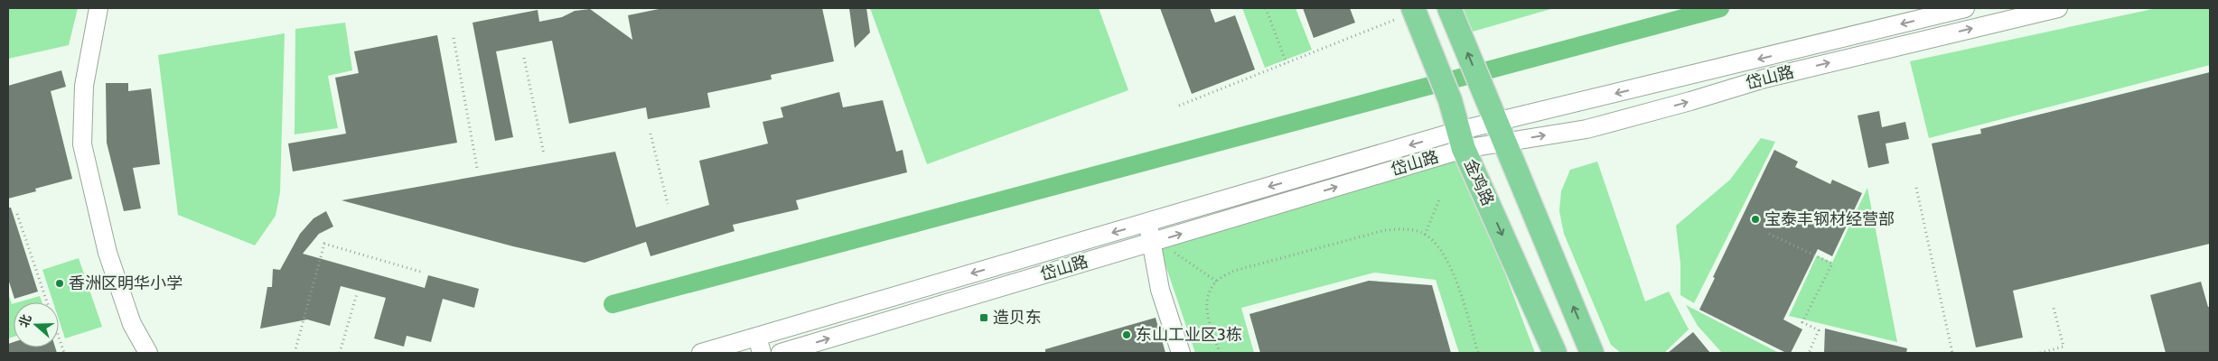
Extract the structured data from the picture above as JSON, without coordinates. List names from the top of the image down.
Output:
{
  "streets": {
    "main road": ["金鸡路"],
    "street": ["岱山路"]
  },
  "crossings": [
    ["岱山路", "金鸡路"]
  ],
  "places": {
    "other": ["宝泰丰钢材经营部", "香洲区明华小学", "东山工业区3栋"],
    "transit": ["造贝东"]
  },
  "north": "left"
}
